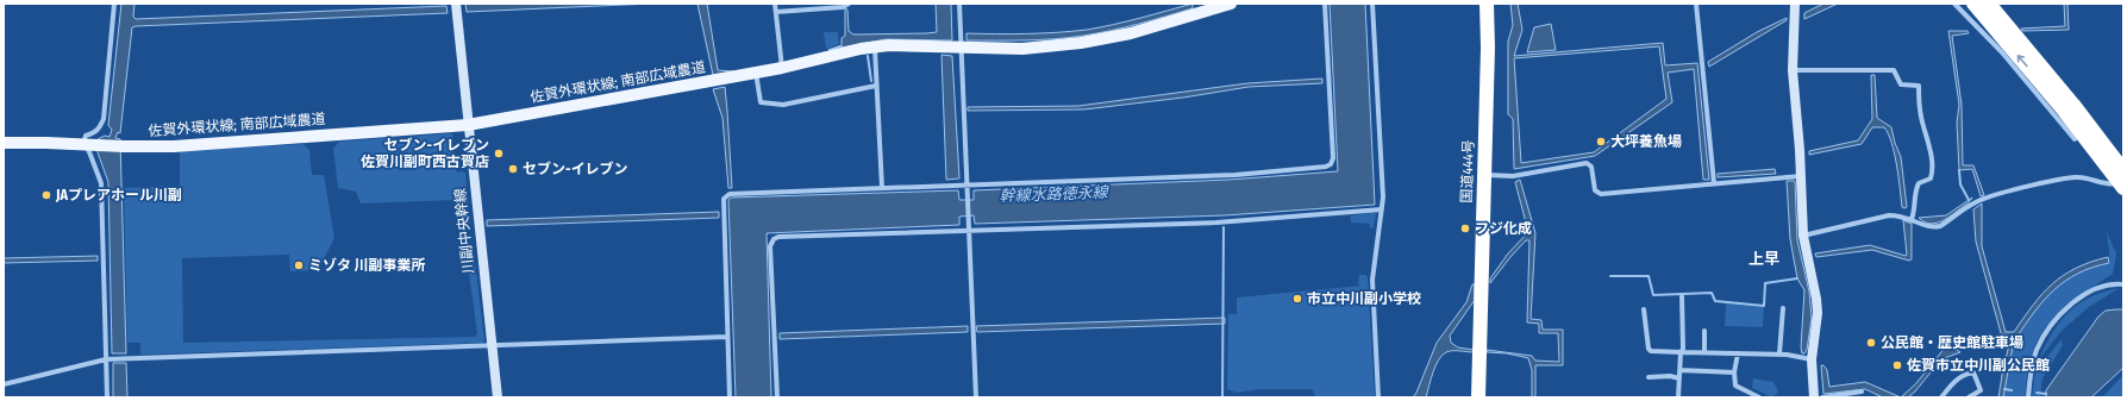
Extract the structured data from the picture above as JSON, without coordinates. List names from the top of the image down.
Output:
{
  "streets": {
    "highway": ["国道444号"],
    "main road": ["佐賀外環状線; 南部広域農道"],
    "street": ["川副中央幹線"]
  },
  "crossings": [
    ["佐賀外環状線; 南部広域農道", "川副中央幹線"]
  ],
  "districts": ["上早"],
  "water": ["幹線水路徳永線"],
  "places": [
    "大坪養魚場",
    "セブン-イレブン 佐賀川副町西古賀店",
    "セブン-イレブン",
    "JAプレアホール川副",
    "フジ化成",
    "ミゾタ 川副事業所",
    "市立中川副小学校",
    "公民館・歴史館駐車場",
    "佐賀市立中川副公民館"
  ]
}
